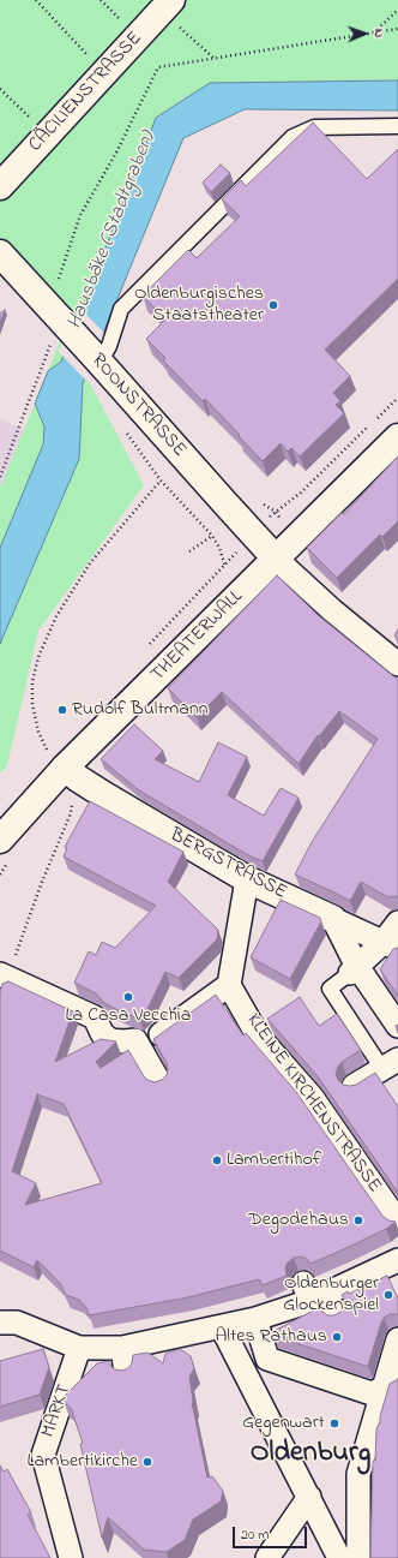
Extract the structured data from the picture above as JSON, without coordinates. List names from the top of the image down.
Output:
{
  "streets": {
    "street": [
      "CÄCILIENSTRASSE",
      "ROONSTRASSE",
      "THEATERWALL",
      "BERGSTRASSE",
      "KLEINE KIRCHENSTRASSE",
      "MARKT"
    ]
  },
  "crossings": [
    ["ROONSTRASSE", "THEATERWALL"],
    ["THEATERWALL", "BERGSTRASSE"]
  ],
  "districts": ["Oldenburg"],
  "water": ["Hausbäke (Stadtgraben)"],
  "places": [
    "Oldenburgisches Staatstheater",
    "Rudolf Bultmann",
    "La Casa Vecchia",
    "Lambertihof",
    "Degodehaus",
    "Oldenburger Glockenspiel",
    "Altes Rathaus",
    "Gegenwart",
    "Lambertikirche"
  ],
  "scale_bar": "20 m",
  "north": "right"
}
